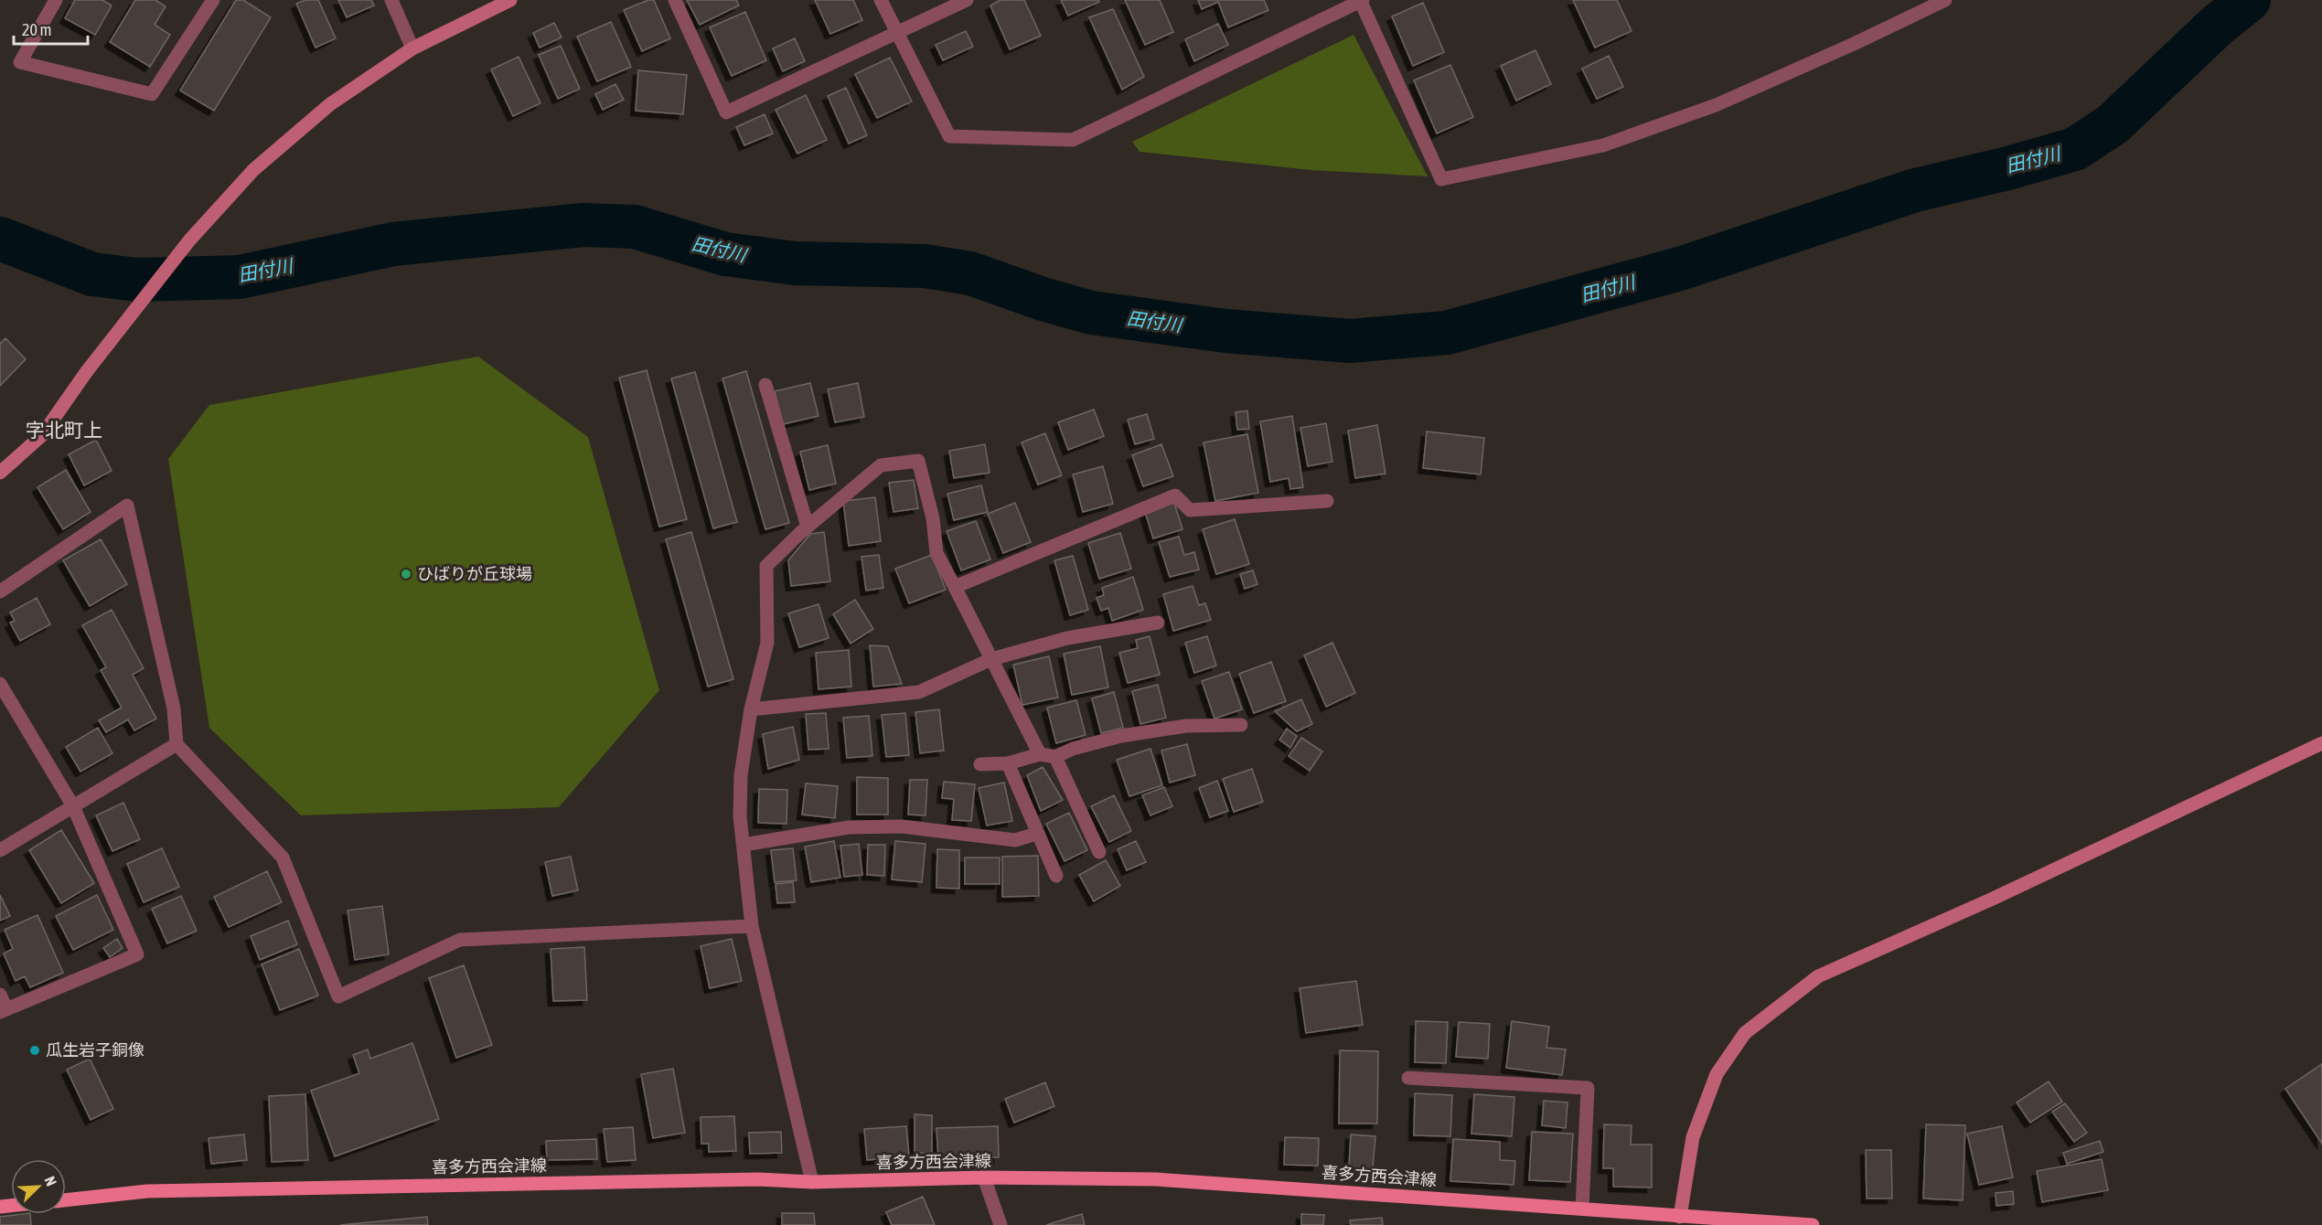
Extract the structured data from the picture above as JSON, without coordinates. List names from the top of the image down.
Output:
{
  "streets": {
    "main road": ["喜多方西会津線"]
  },
  "districts": ["字北町上"],
  "water": ["田付川"],
  "places": ["ひばりが丘球場", "瓜生岩子銅像"],
  "scale_bar": "20 m",
  "north": "top right"
}
